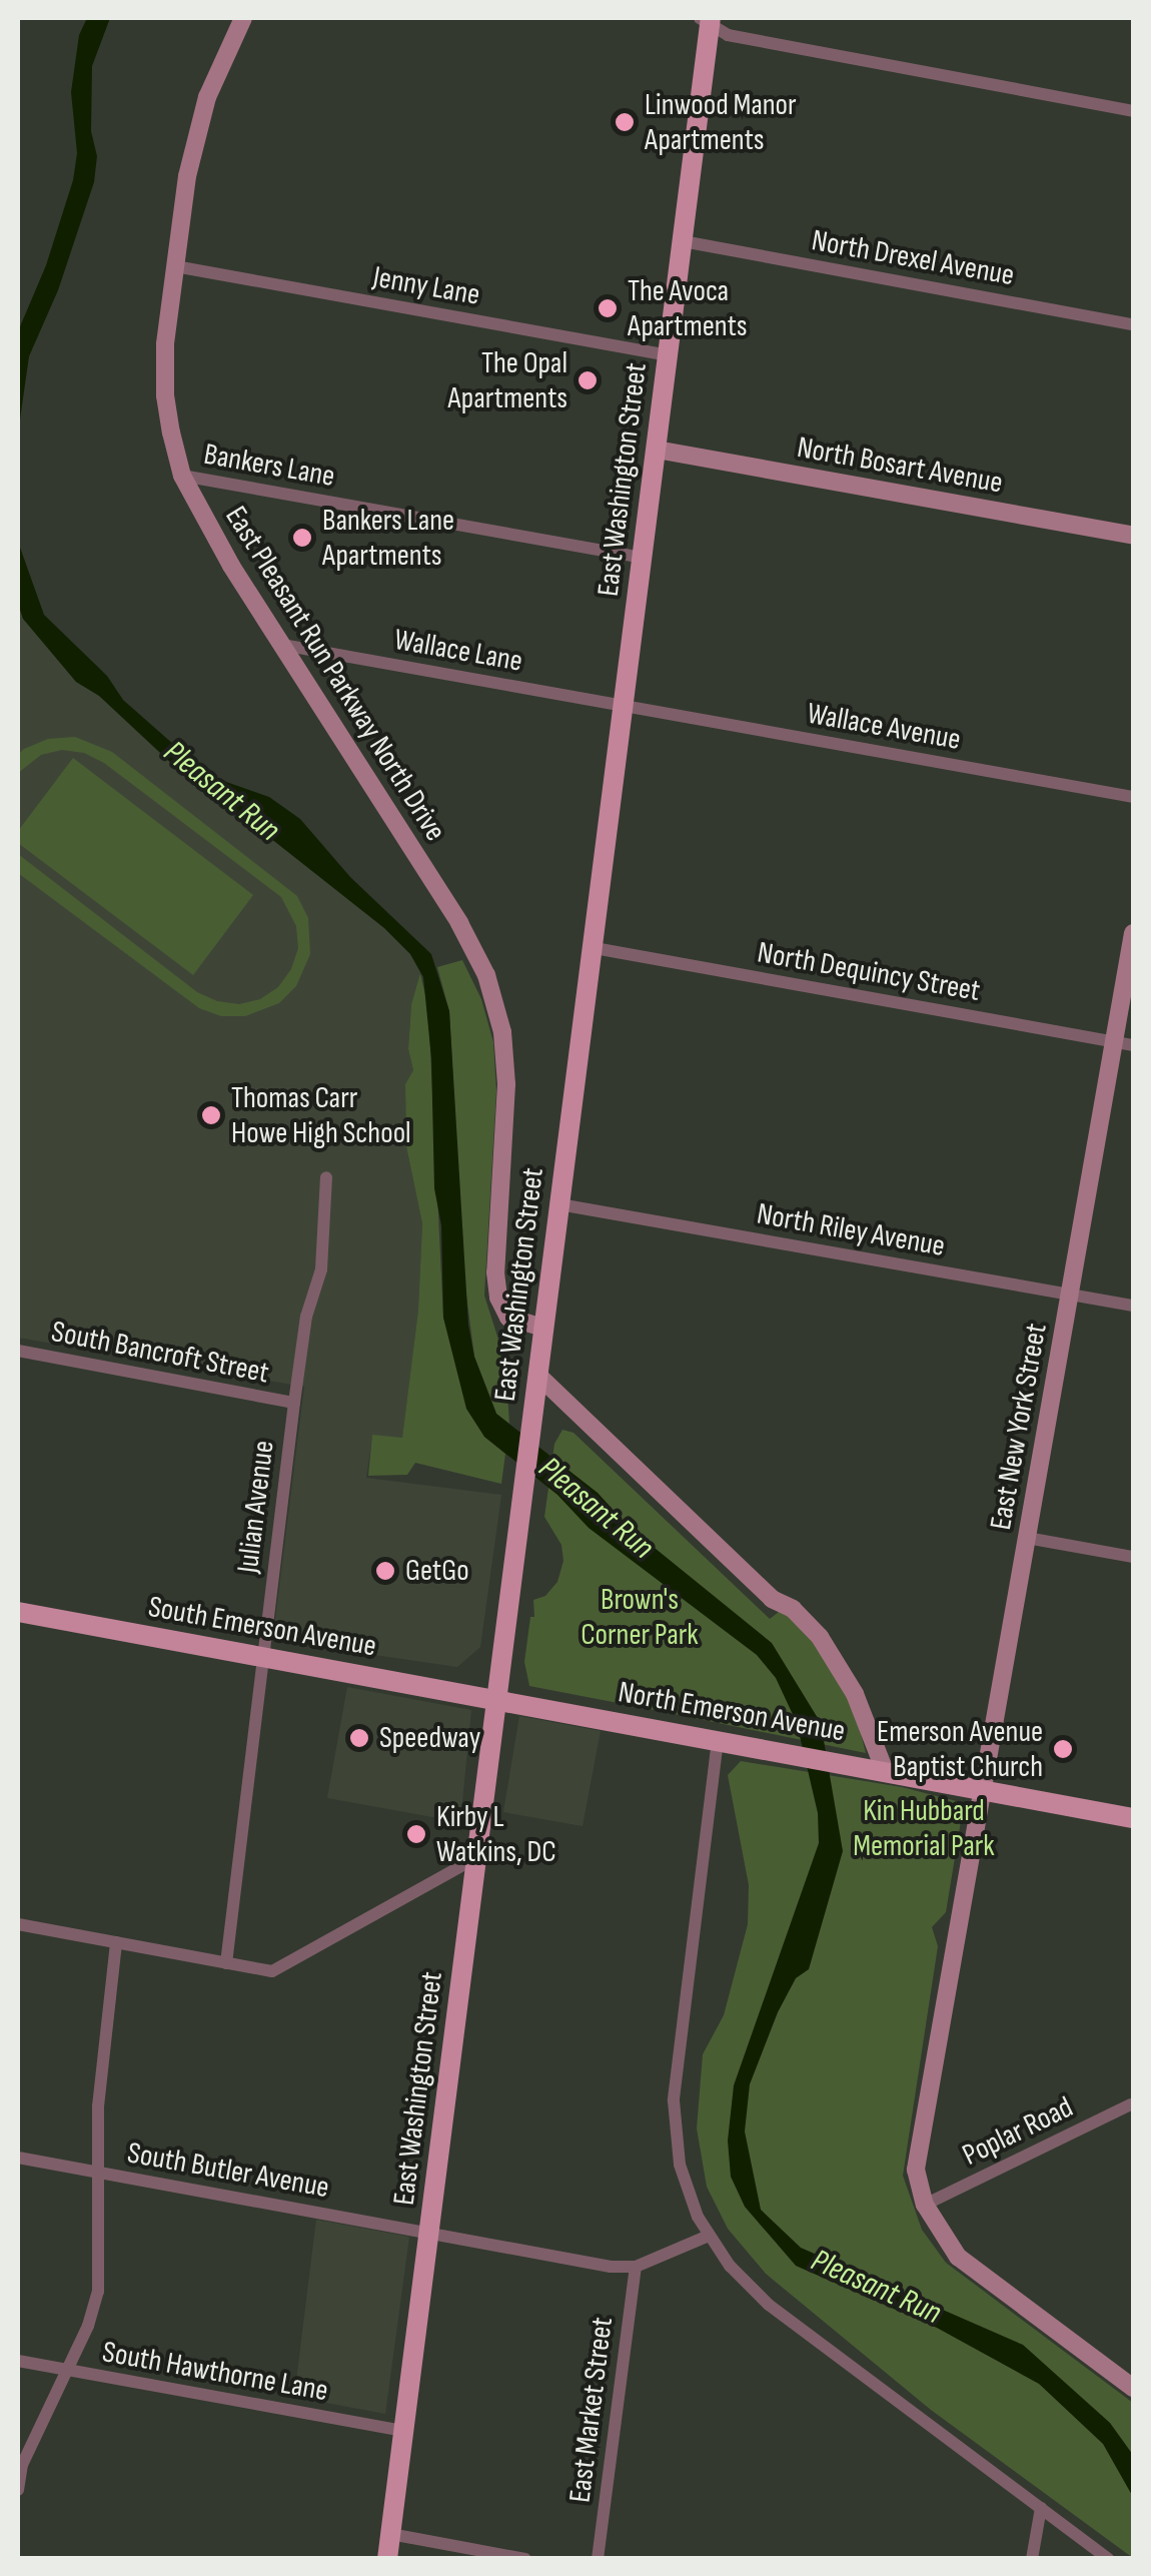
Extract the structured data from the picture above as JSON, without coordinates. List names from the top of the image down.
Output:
{
  "streets": {
    "main road": ["East Washington Street", "South Emerson Avenue", "North Emerson Avenue"],
    "street": [
      "North Drexel Avenue",
      "Jenny Lane",
      "Bankers Lane",
      "North Bosart Avenue",
      "Wallace Lane",
      "East Pleasant Run Parkway North Drive",
      "Wallace Avenue",
      "North Dequincy Street",
      "North Riley Avenue",
      "South Bancroft Street",
      "East New York Street",
      "Julian Avenue",
      "Poplar Road",
      "South Butler Avenue",
      "South Hawthorne Lane",
      "East Market Street"
    ]
  },
  "crossings": [
    ["North Drexel Avenue", "East Washington Street"],
    ["Jenny Lane", "East Washington Street"],
    ["Jenny Lane", "East Pleasant Run Parkway North Drive"],
    ["Bankers Lane", "East Washington Street"],
    ["Bankers Lane", "East Pleasant Run Parkway North Drive"],
    ["North Bosart Avenue", "East Washington Street"],
    ["East Washington Street", "Wallace Lane"],
    ["East Washington Street", "East Pleasant Run Parkway North Drive"],
    ["East Washington Street", "Wallace Avenue"],
    ["East Washington Street", "North Dequincy Street"],
    ["East Washington Street", "North Riley Avenue"],
    ["East Washington Street", "South Emerson Avenue"],
    ["East Washington Street", "North Emerson Avenue"],
    ["East Washington Street", "South Butler Avenue"],
    ["East Washington Street", "South Hawthorne Lane"],
    ["Wallace Lane", "East Pleasant Run Parkway North Drive"],
    ["Wallace Lane", "Wallace Avenue"],
    ["North Dequincy Street", "East New York Street"],
    ["North Riley Avenue", "East New York Street"],
    ["South Bancroft Street", "Julian Avenue"],
    ["East New York Street", "North Emerson Avenue"],
    ["East New York Street", "Poplar Road"],
    ["Julian Avenue", "South Emerson Avenue"],
    ["South Emerson Avenue", "North Emerson Avenue"],
    ["South Butler Avenue", "East Market Street"]
  ],
  "water": ["Pleasant Run"],
  "parks": ["Brown's Corner Park", "Kin Hubbard Memorial Park"],
  "places": [
    "Linwood Manor Apartments",
    "The Avoca Apartments",
    "The Opal Apartments",
    "Bankers Lane Apartments",
    "Thomas Carr Howe High School",
    "GetGo",
    "Speedway",
    "Emerson Avenue Baptist Church",
    "Kirby L Watkins, DC"
  ]
}
